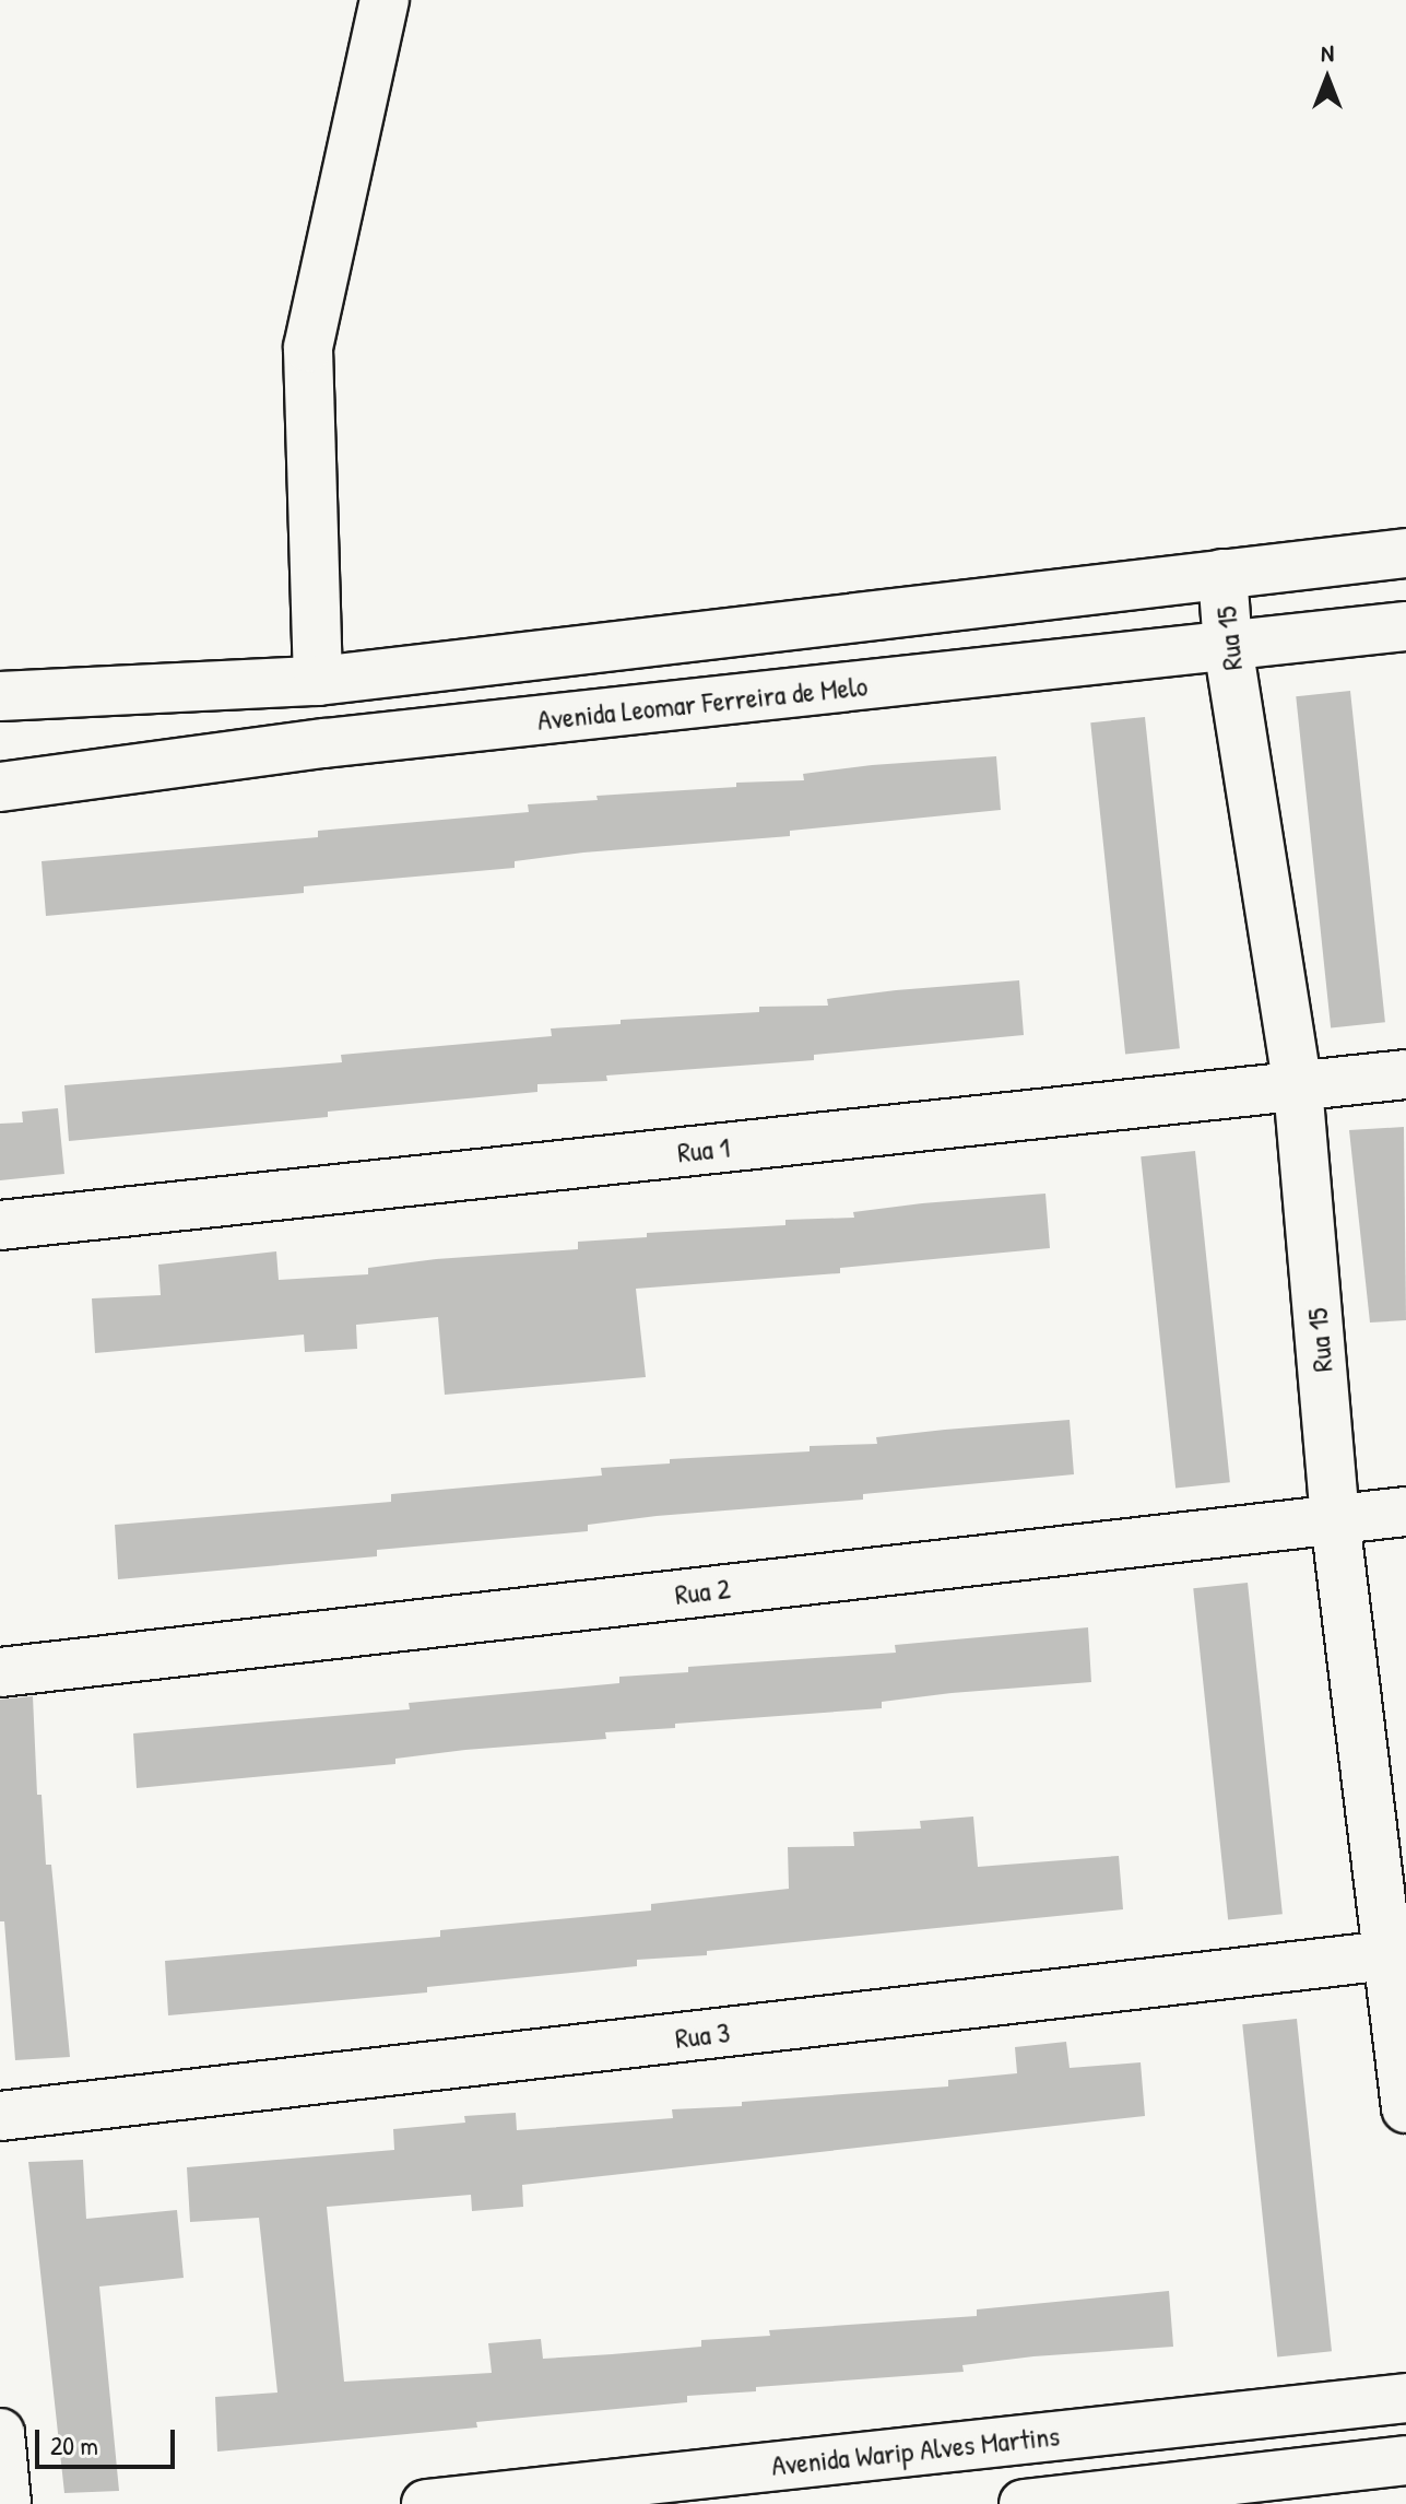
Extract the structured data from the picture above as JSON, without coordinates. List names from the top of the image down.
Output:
{
  "streets": {
    "street": [
      "Rua 15",
      "Avenida Leomar Ferreira de Melo",
      "Rua 1",
      "Rua 2",
      "Rua 3",
      "Avenida Warip Alves Martins"
    ]
  },
  "crossings": [
    ["Rua 15", "Avenida Leomar Ferreira de Melo"],
    ["Rua 15", "Rua 1"],
    ["Rua 15", "Rua 2"],
    ["Rua 15", "Rua 3"]
  ],
  "scale_bar": "20 m",
  "north": "top"
}
